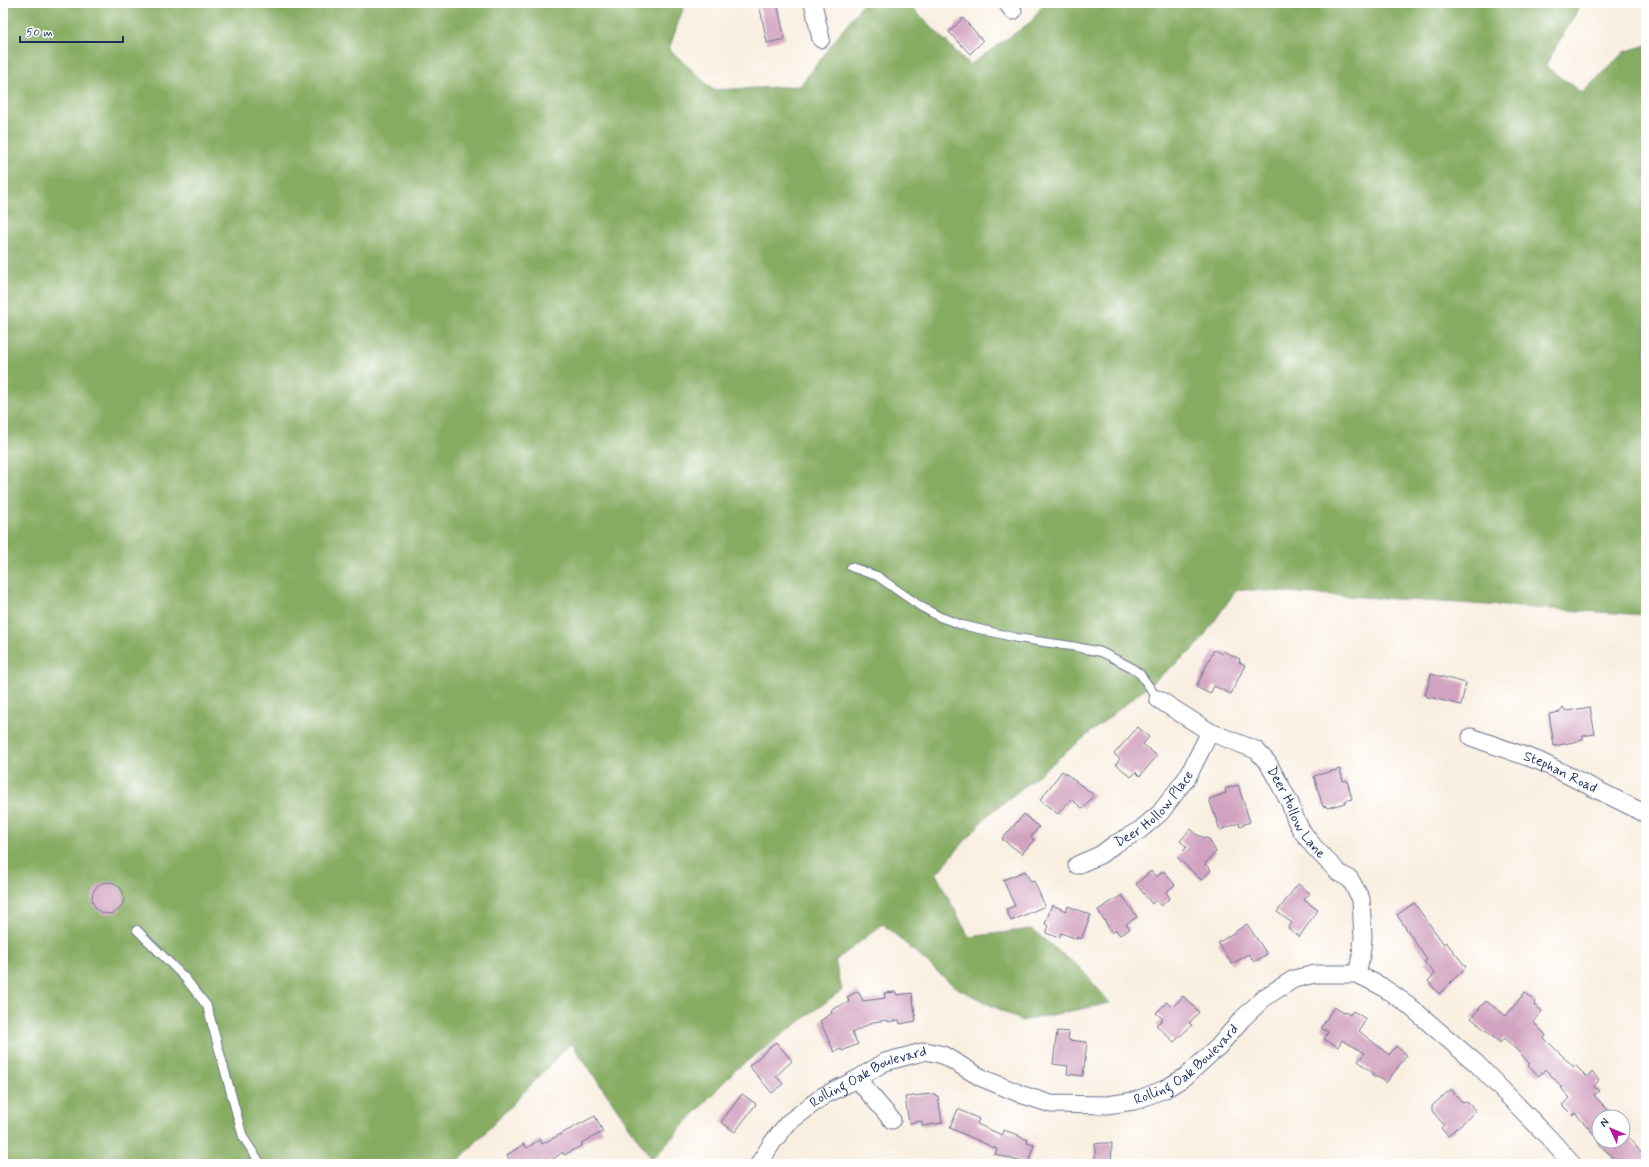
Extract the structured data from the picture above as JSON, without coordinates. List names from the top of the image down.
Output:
{
  "streets": {
    "street": [
      "Stephan Road",
      "Deer Hollow Place",
      "Deer Hollow Lane",
      "Rolling Oak Boulevard"
    ]
  },
  "crossings": [
    ["Deer Hollow Place", "Deer Hollow Lane"],
    ["Deer Hollow Lane", "Rolling Oak Boulevard"]
  ],
  "scale_bar": "50 m",
  "north": "top left"
}
